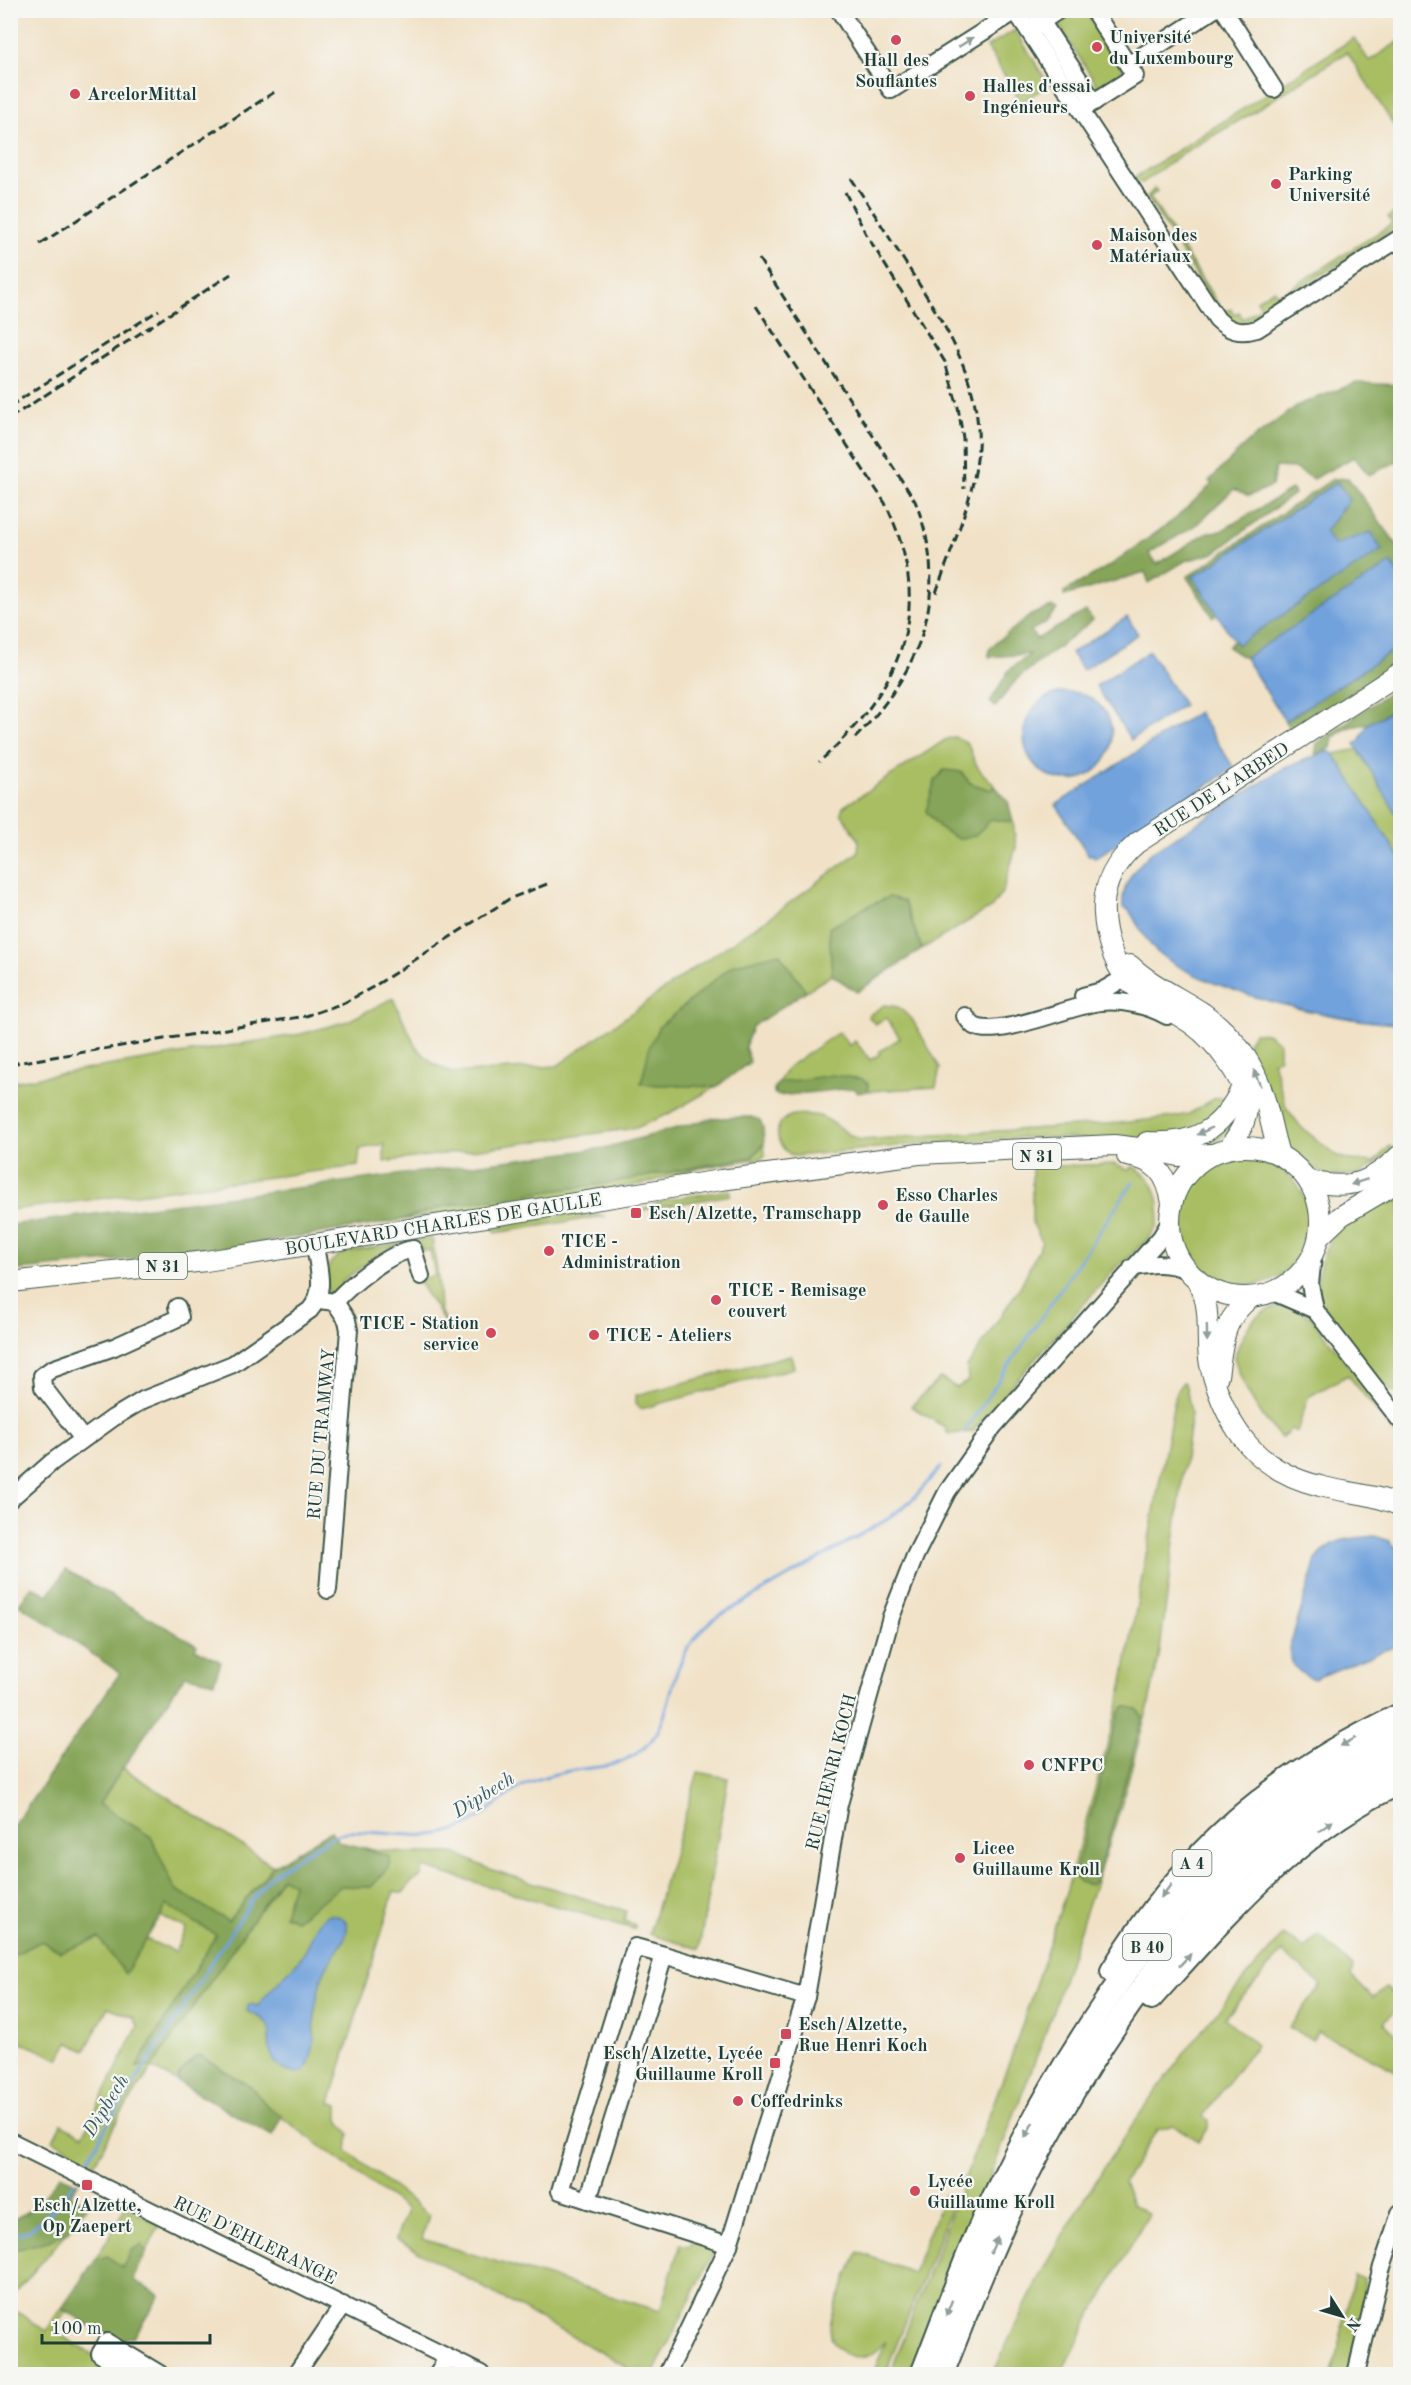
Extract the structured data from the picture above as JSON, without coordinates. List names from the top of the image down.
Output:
{
  "streets": {
    "highway": ["A 4", "B 40"],
    "main road": ["RUE DE L'ARBED", "N 31", "BOULEVARD CHARLES DE GAULLE"],
    "street": ["RUE DU TRAMWAY", "RUE HENRI KOCH", "RUE D'EHLERANGE"]
  },
  "crossings": [
    ["RUE DE L'ARBED", "BOULEVARD CHARLES DE GAULLE"],
    ["RUE DE L'ARBED", "RUE HENRI KOCH"],
    ["BOULEVARD CHARLES DE GAULLE", "RUE HENRI KOCH"],
    ["A 4", "B 40"]
  ],
  "water": ["Dipbech"],
  "places": {
    "other": [
      "Hall des Souflantes",
      "Université du Luxembourg",
      "ArcelorMittal",
      "Halles d'essai Ingénieurs",
      "Parking Université",
      "Maison des Matériaux",
      "Esso Charles de Gaulle",
      "TICE - Administration",
      "TICE - Remisage couvert",
      "TICE - Station service",
      "TICE - Ateliers",
      "CNFPC",
      "Licee Guillaume Kroll",
      "Coffedrinks",
      "Lycée Guillaume Kroll"
    ],
    "transit": [
      "Esch/Alzette, Tramschapp",
      "Esch/Alzette, Rue Henri Koch",
      "Esch/Alzette, Lycée Guillaume Kroll",
      "Esch/Alzette, Op Zaepert"
    ]
  },
  "scale_bar": "100 m",
  "north": "bottom right"
}
